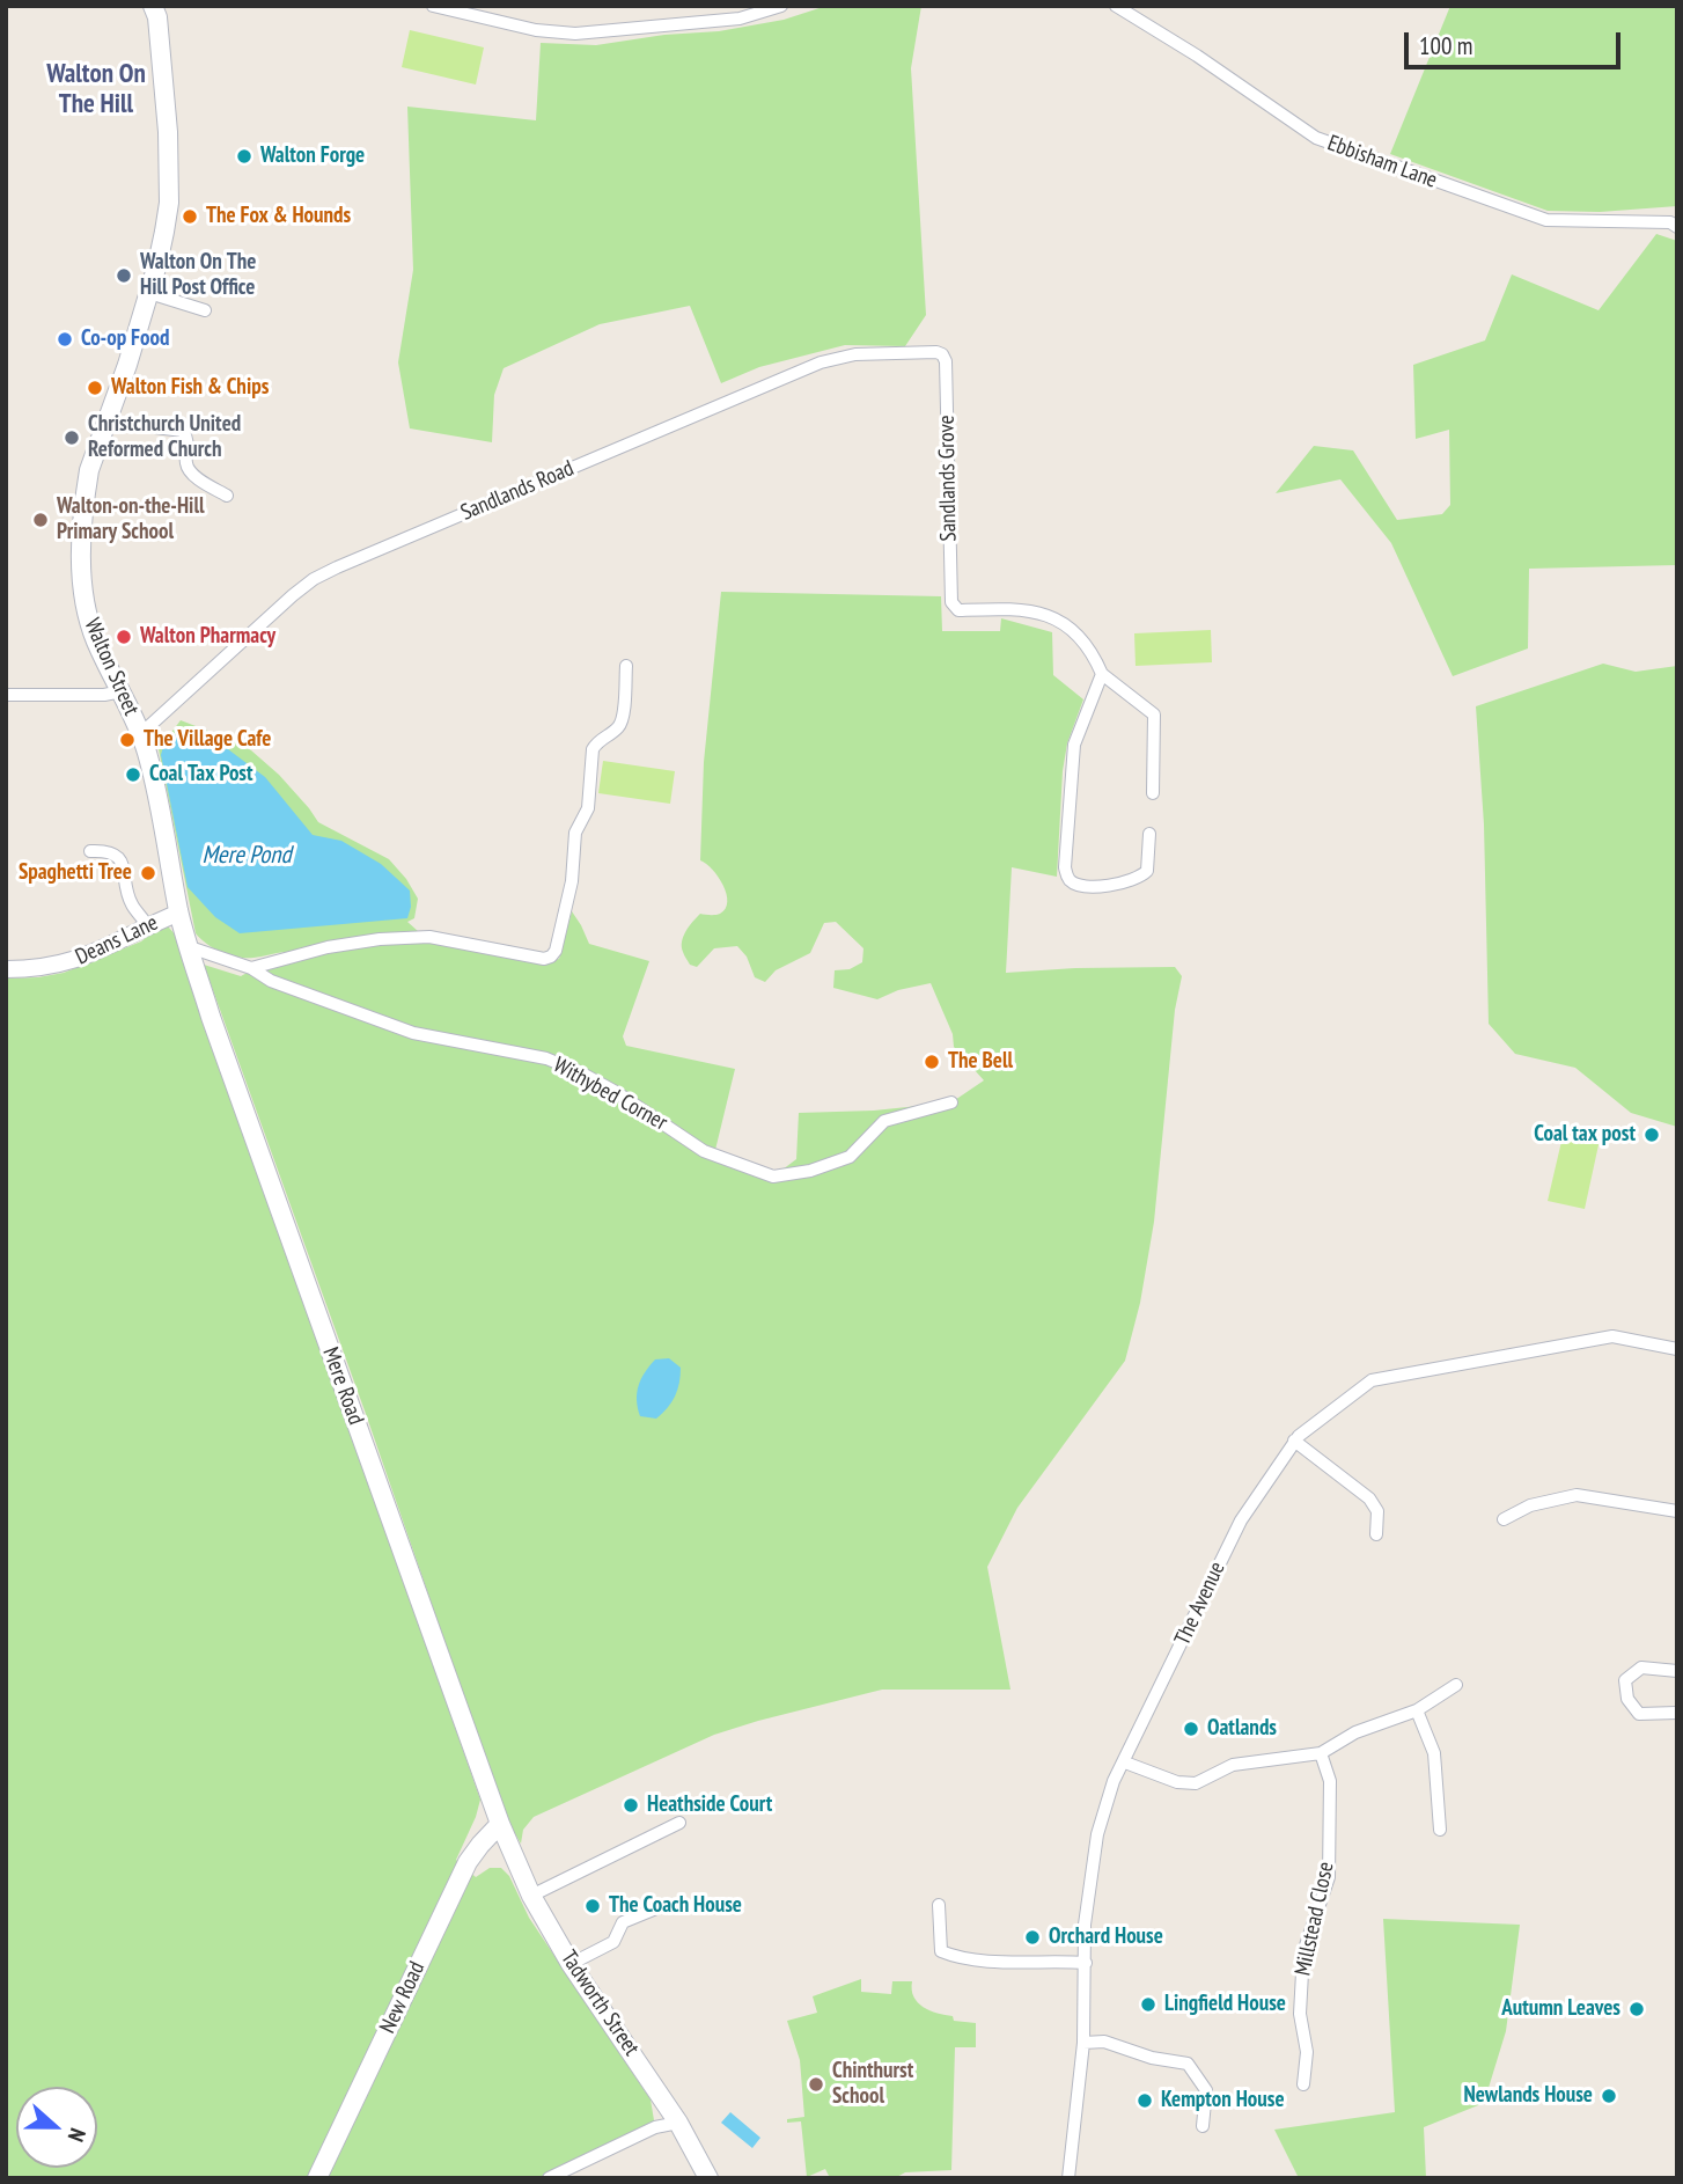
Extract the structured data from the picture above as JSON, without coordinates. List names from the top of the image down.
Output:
{
  "streets": {
    "main road": [
      "Walton Street",
      "Mere Road",
      "New Road",
      "Tadworth Street"
    ],
    "street": [
      "Ebbisham Lane",
      "Sandlands Grove",
      "Sandlands Road",
      "Deans Lane",
      "Withybed Corner",
      "The Avenue",
      "Millstead Close"
    ]
  },
  "crossings": [
    ["Sandlands Grove", "Sandlands Road"],
    ["Sandlands Road", "Walton Street"],
    ["Walton Street", "Deans Lane"],
    ["Walton Street", "Withybed Corner"],
    ["Walton Street", "Mere Road"],
    ["Withybed Corner", "Mere Road"],
    ["Mere Road", "New Road"],
    ["Mere Road", "Tadworth Street"],
    ["New Road", "Tadworth Street"]
  ],
  "districts": ["Walton On The Hill"],
  "water": ["Mere Pond"],
  "places": [
    "Walton Forge",
    "The Fox & Hounds",
    "Walton On The Hill Post Office",
    "Co-op Food",
    "Walton Fish & Chips",
    "Christchurch United Reformed Church",
    "Walton-on-the-Hill Primary School",
    "Walton Pharmacy",
    "The Village Cafe",
    "Coal Tax Post",
    "Spaghetti Tree",
    "The Bell",
    "Coal tax post",
    "Oatlands",
    "Heathside Court",
    "The Coach House",
    "Orchard House",
    "Lingfield House",
    "Autumn Leaves",
    "Chinthurst School",
    "Newlands House",
    "Kempton House"
  ],
  "scale_bar": "100 m",
  "north": "right"
}
